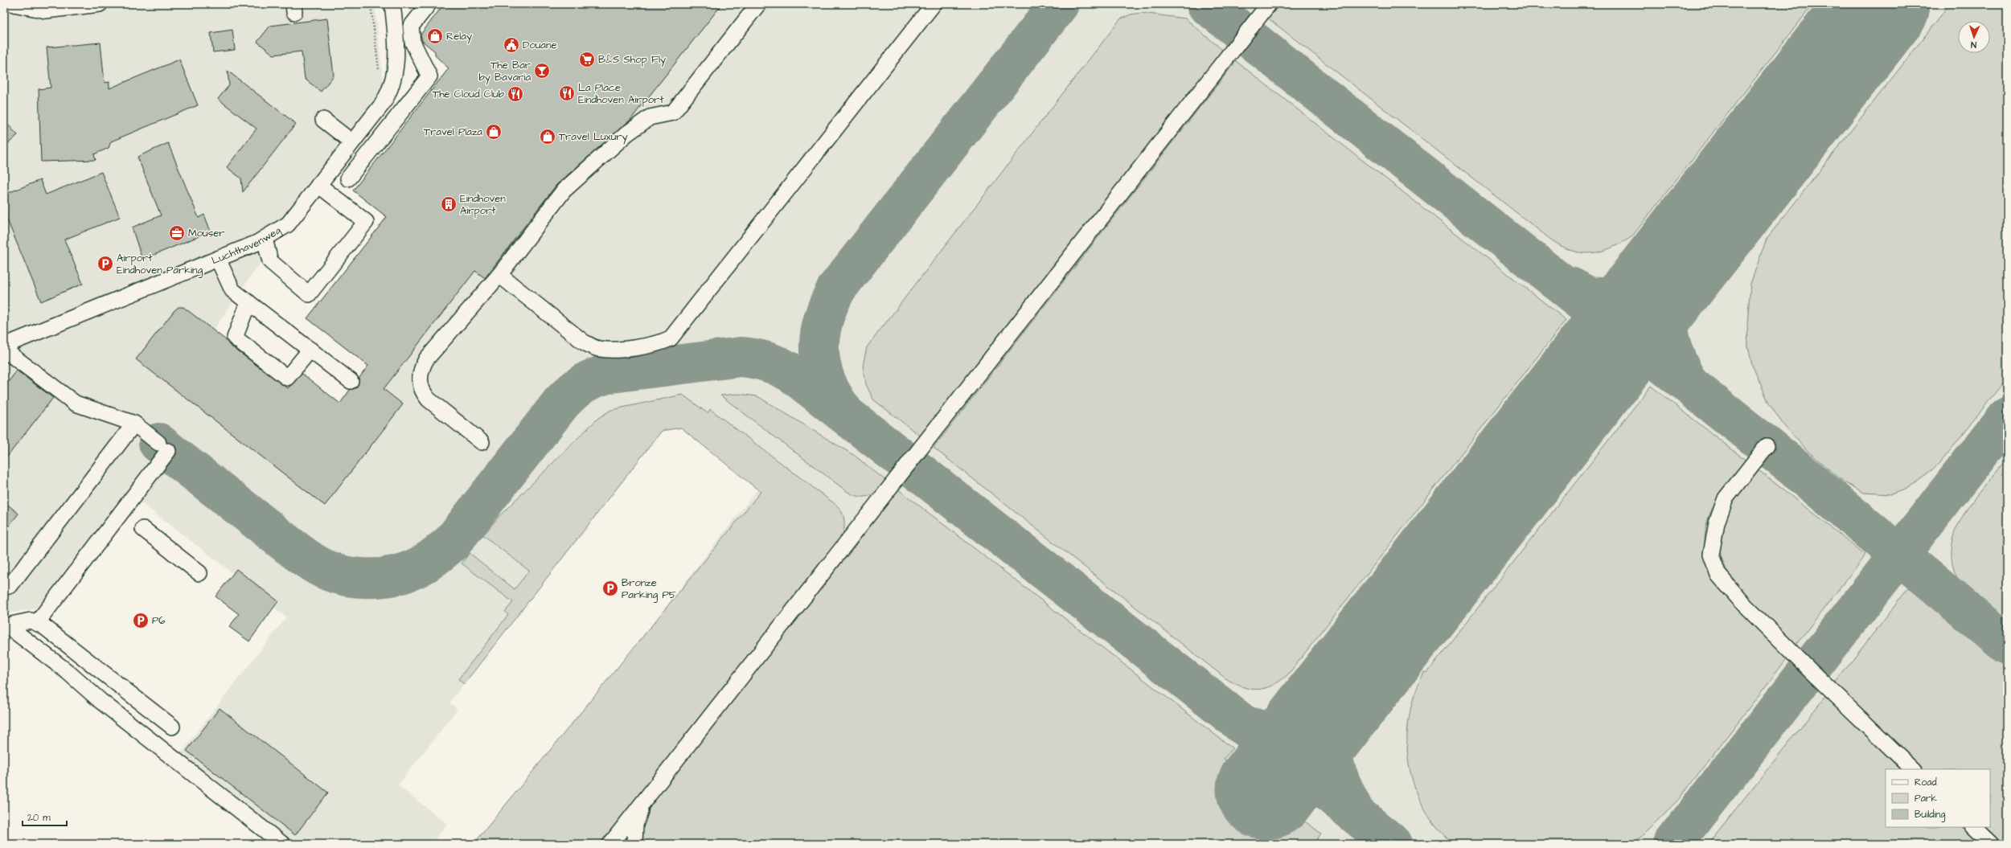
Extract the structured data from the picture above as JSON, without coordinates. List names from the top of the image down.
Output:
{
  "streets": {
    "street": ["Luchthavenweg"]
  },
  "places": {
    "shop": ["Relay", "Travel Plaza", "Travel Luxury"],
    "public building": ["Douane"],
    "supermarket": ["B&S Shop Fly"],
    "bar": ["The Bar by Bavaria"],
    "restaurant": ["La Place Eindhoven Airport", "The Cloud Club"],
    "building": ["Eindhoven Airport"],
    "office": ["Mouser"],
    "parking": ["Airport Eindhoven Parking", "Bronze Parking P5", "P6"]
  },
  "legend": ["Road", "Park", "Building"],
  "scale_bar": "20 m",
  "north": "bottom"
}
